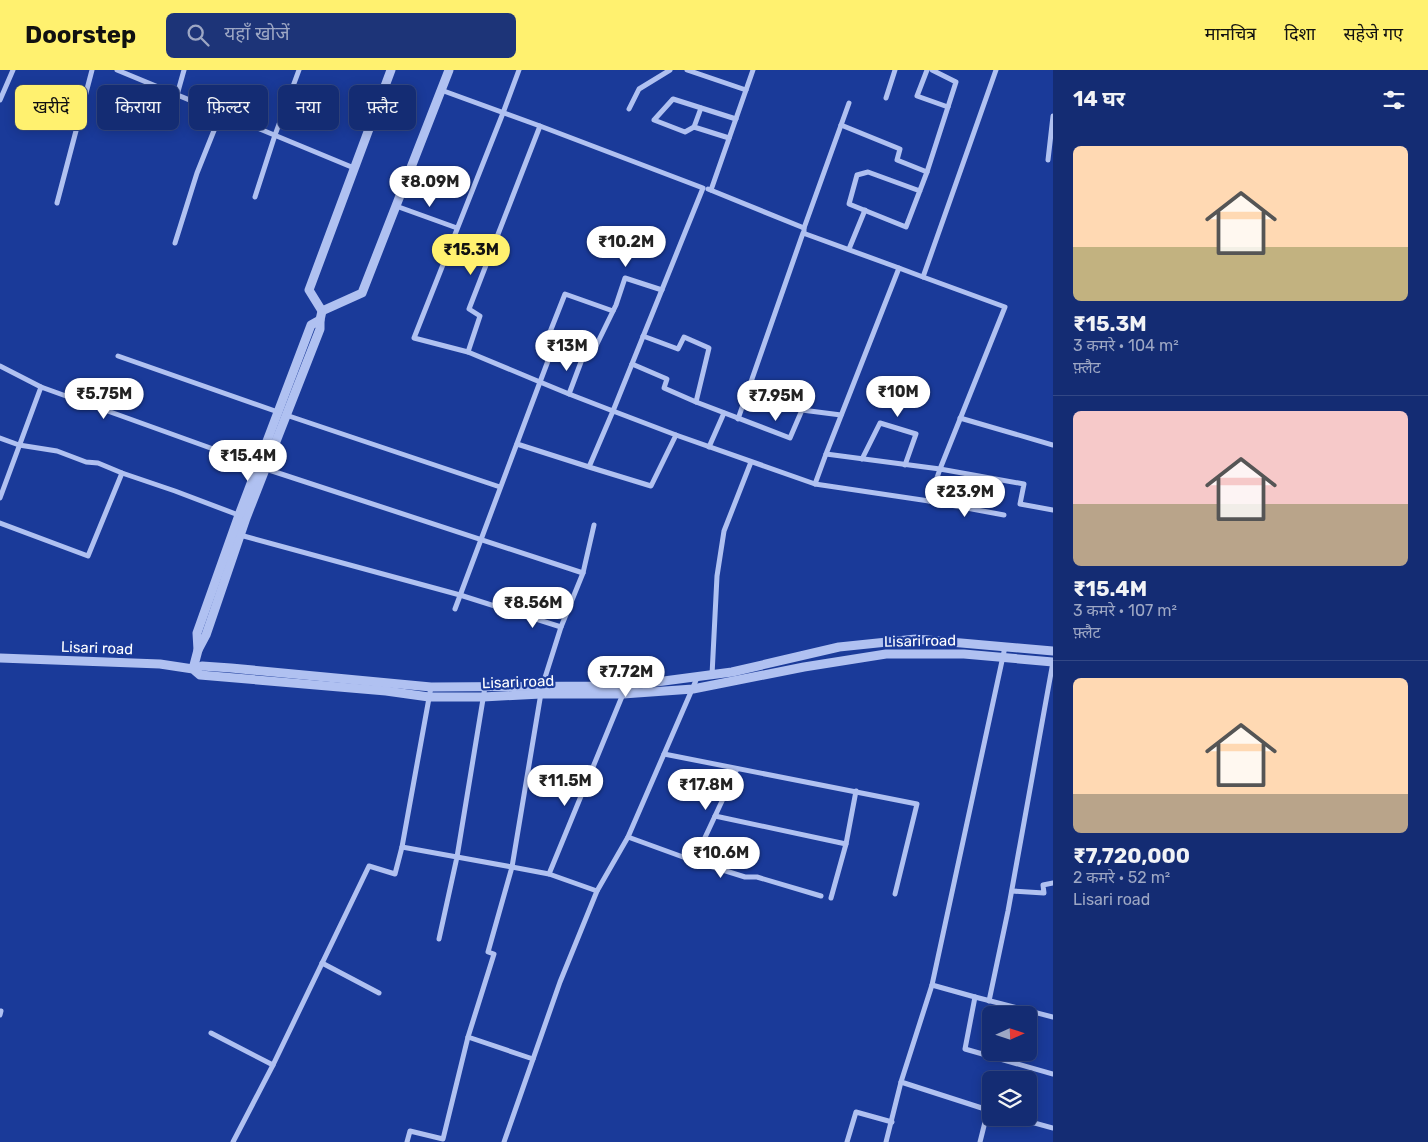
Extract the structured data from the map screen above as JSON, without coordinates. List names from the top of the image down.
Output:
{
  "streets": {
    "street": ["Lisari road"]
  },
  "north": "right",
  "page": {
    "header": "Doorstep",
    "search": "यहाँ खोजें",
    "nav": ["मानचित्र", "दिशा", "सहेजे गए"],
    "heading": "14 घर",
    "chip": [
      "खरीदें",
      "किराया",
      "फ़िल्टर",
      "नया",
      "फ़्लैट"
    ],
    "list": [
      {
        "name": "₹15.3M",
        "note": "3 कमरे · 104 m² · फ़्लैट"
      },
      {
        "name": "₹15.4M",
        "note": "3 कमरे · 107 m² · फ़्लैट"
      },
      {
        "name": "₹7,720,000",
        "note": "2 कमरे · 52 m² · Lisari road"
      }
    ],
    "price": [
      "₹8.09M",
      "₹10.2M",
      "₹15.3M",
      "₹13M",
      "₹10M",
      "₹5.75M",
      "₹7.95M",
      "₹15.4M",
      "₹23.9M",
      "₹8.56M",
      "₹7.72M",
      "₹11.5M",
      "₹17.8M",
      "₹10.6M"
    ]
  }
}
